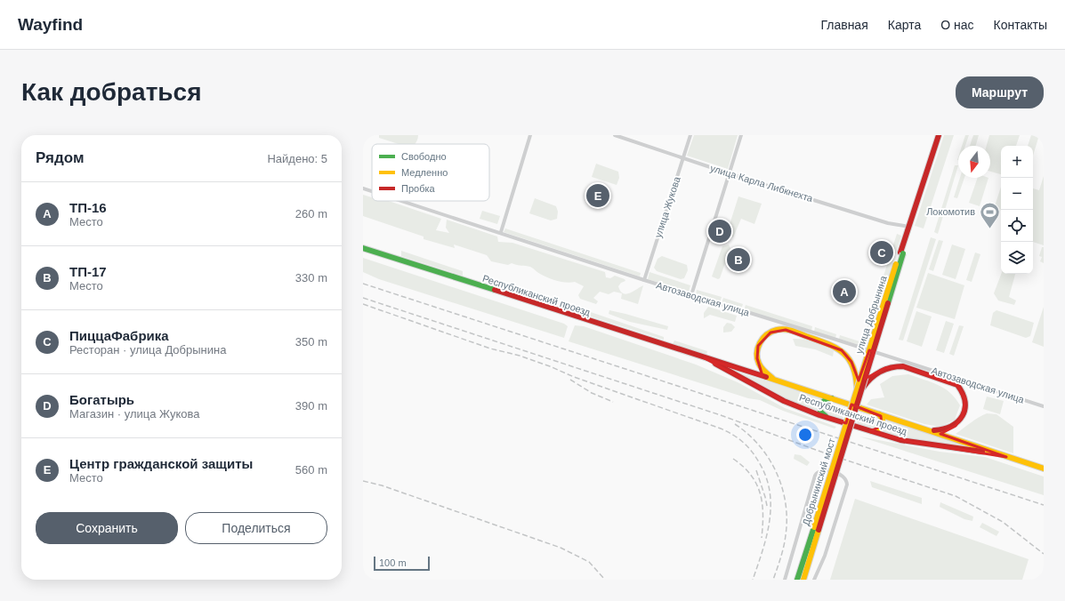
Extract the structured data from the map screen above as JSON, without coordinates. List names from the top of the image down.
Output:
{
  "streets": {
    "main road": ["Республиканский проезд", "улица Добрынина", "Добрынинский мост"],
    "street": ["улица Карла Либкнехта", "улица Жукова", "Автозаводская улица"]
  },
  "crossings": [
    ["улица Карла Либкнехта", "улица Жукова"],
    ["улица Карла Либкнехта", "улица Добрынина"],
    ["улица Жукова", "Автозаводская улица"],
    ["улица Добрынина", "Добрынинский мост"]
  ],
  "places": {
    "sports": ["Локомотив"]
  },
  "legend": ["Свободно", "Медленно", "Пробка"],
  "scale_bar": "100 m",
  "north": "bottom",
  "page": {
    "header": "Wayfind",
    "nav": [
      "Главная",
      "Карта",
      "О нас",
      "Контакты"
    ],
    "buttons": [
      "Маршрут",
      ["Сохранить", "Поделиться"]
    ],
    "title": "Как добраться",
    "heading": ["Рядом", "Найдено: 5"],
    "map_buttons": ["+", "−"],
    "list": [
      {
        "mark": "A",
        "name": "ТП-16",
        "note": "Место",
        "value": "260 m"
      },
      {
        "mark": "B",
        "name": "ТП-17",
        "note": "Место",
        "value": "330 m"
      },
      {
        "mark": "C",
        "name": "ПиццаФабрика",
        "note": "Ресторан · улица Добрынина",
        "value": "350 m"
      },
      {
        "mark": "D",
        "name": "Богатырь",
        "note": "Магазин · улица Жукова",
        "value": "390 m"
      },
      {
        "mark": "E",
        "name": "Центр гражданской защиты",
        "note": "Место",
        "value": "560 m"
      }
    ],
    "pins": [
      "E",
      "D",
      "C",
      "B",
      "A"
    ],
    "scale": "100 m"
  }
}
